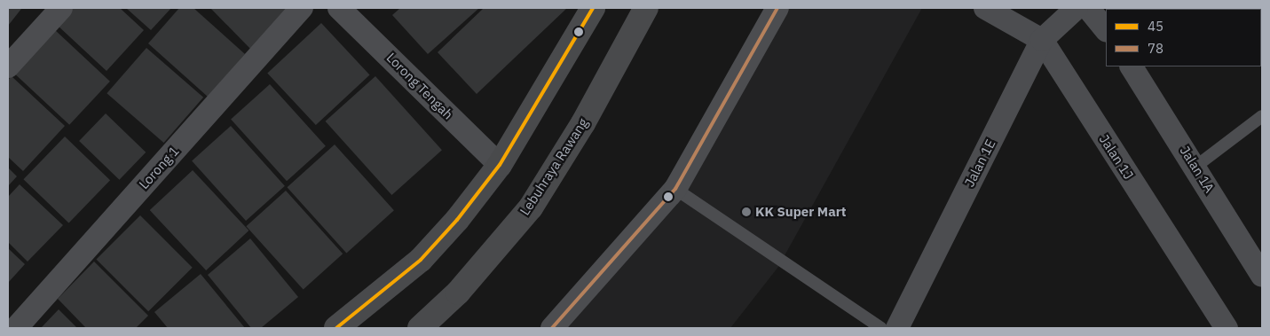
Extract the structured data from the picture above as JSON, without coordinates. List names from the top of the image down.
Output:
{
  "streets": {
    "main road": ["Lebuhraya Rawang"],
    "street": [
      "Lorong Tengah",
      "Jalan 1J",
      "Jalan 1E",
      "Lorong 1",
      "Jalan 1A"
    ]
  },
  "crossings": [
    ["Jalan 1J", "Jalan 1E"]
  ],
  "places": ["KK Super Mart"],
  "lines": ["transit line 45", "transit line 78"],
  "legend": ["45", "78"]
}
